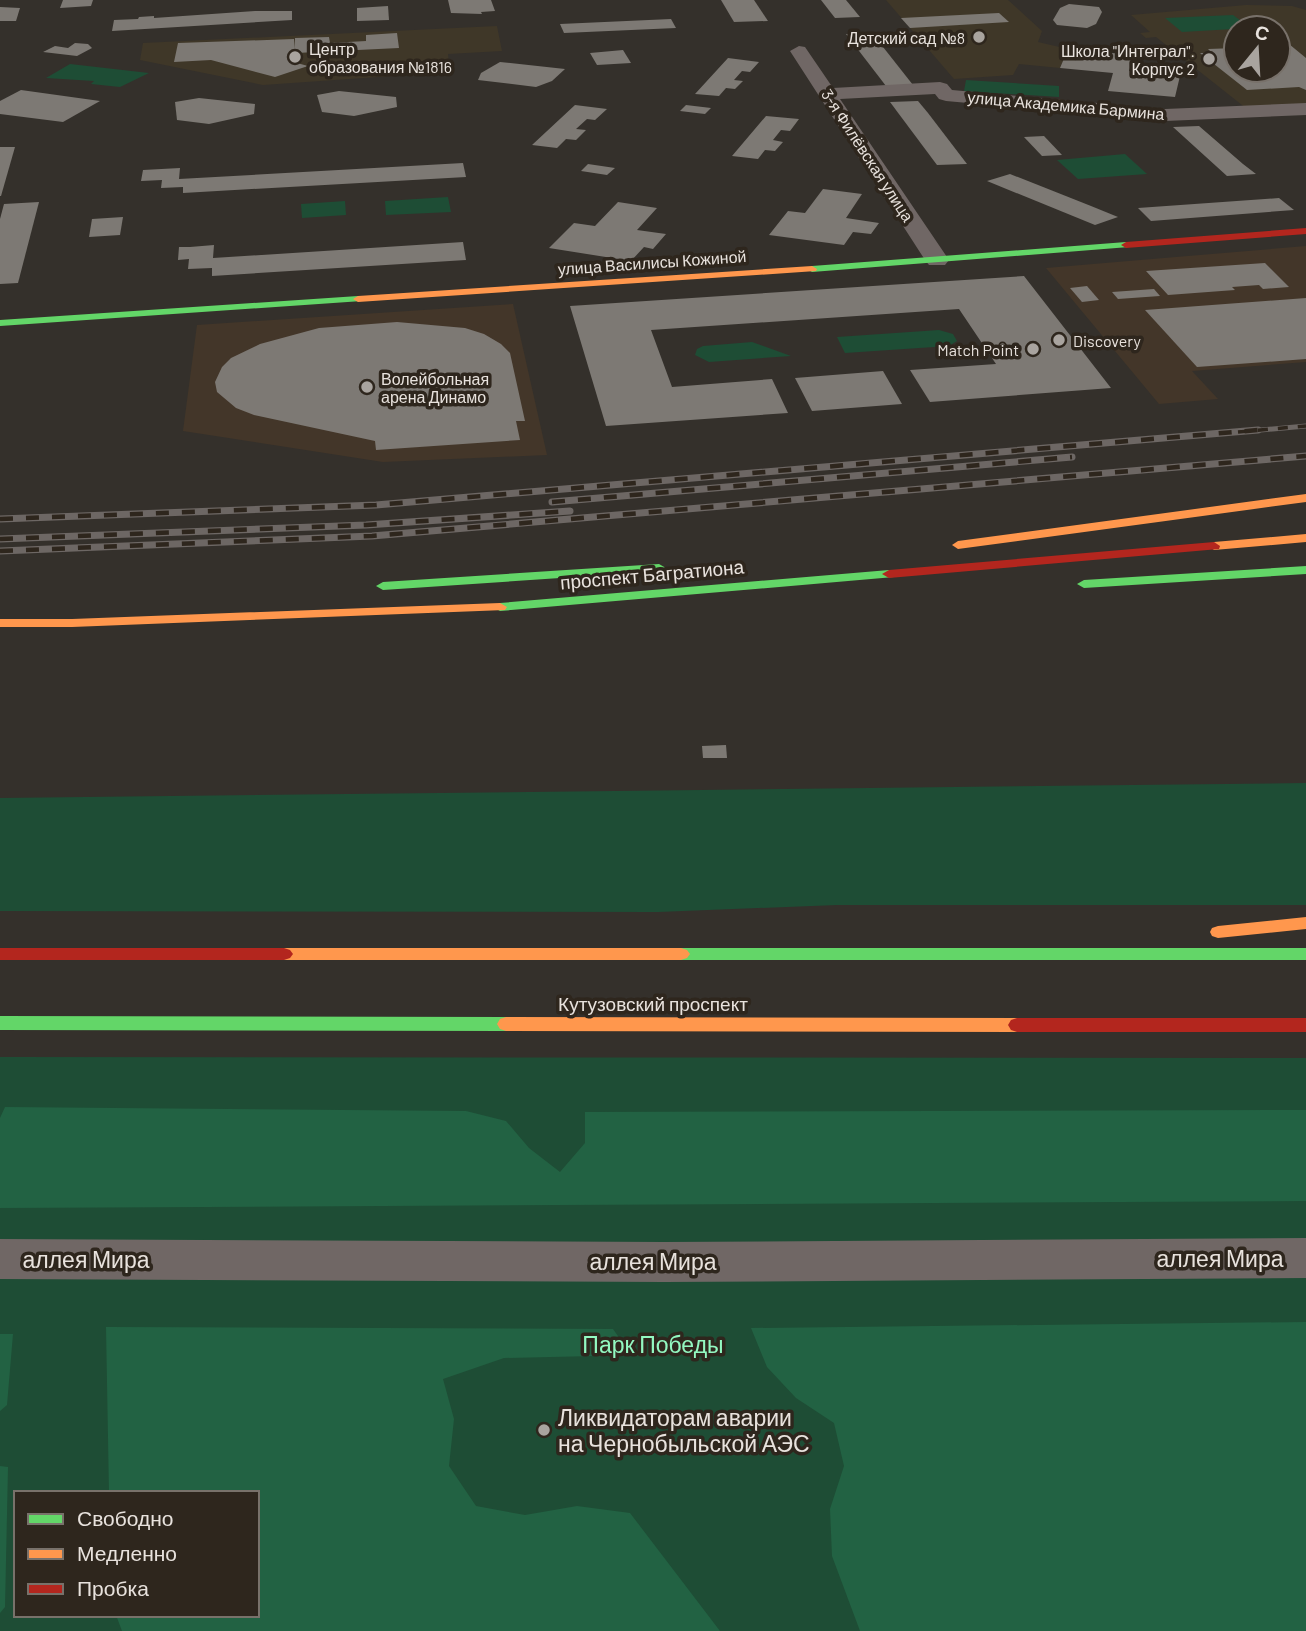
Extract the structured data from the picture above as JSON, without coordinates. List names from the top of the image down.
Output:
{
  "streets": {
    "main road": ["улица Василисы Кожиной", "проспект Багратиона", "Кутузовский проспект"],
    "street": ["улица Академика Бармина", "3-я Филёвская улица", "аллея Мира"]
  },
  "crossings": [
    ["улица Академика Бармина", "3-я Филёвская улица"],
    ["3-я Филёвская улица", "улица Василисы Кожиной"]
  ],
  "parks": ["Парк Победы"],
  "places": [
    "Детский сад №8",
    "Центр образования №1816",
    "Школа \"Интеграл\". Корпус 2",
    "Discovery",
    "Match Point",
    "Волейбольная арена Динамо",
    "Ликвидаторам аварии на Чернобыльской АЭС"
  ],
  "legend": ["Свободно", "Медленно", "Пробка"],
  "north": "top"
}
